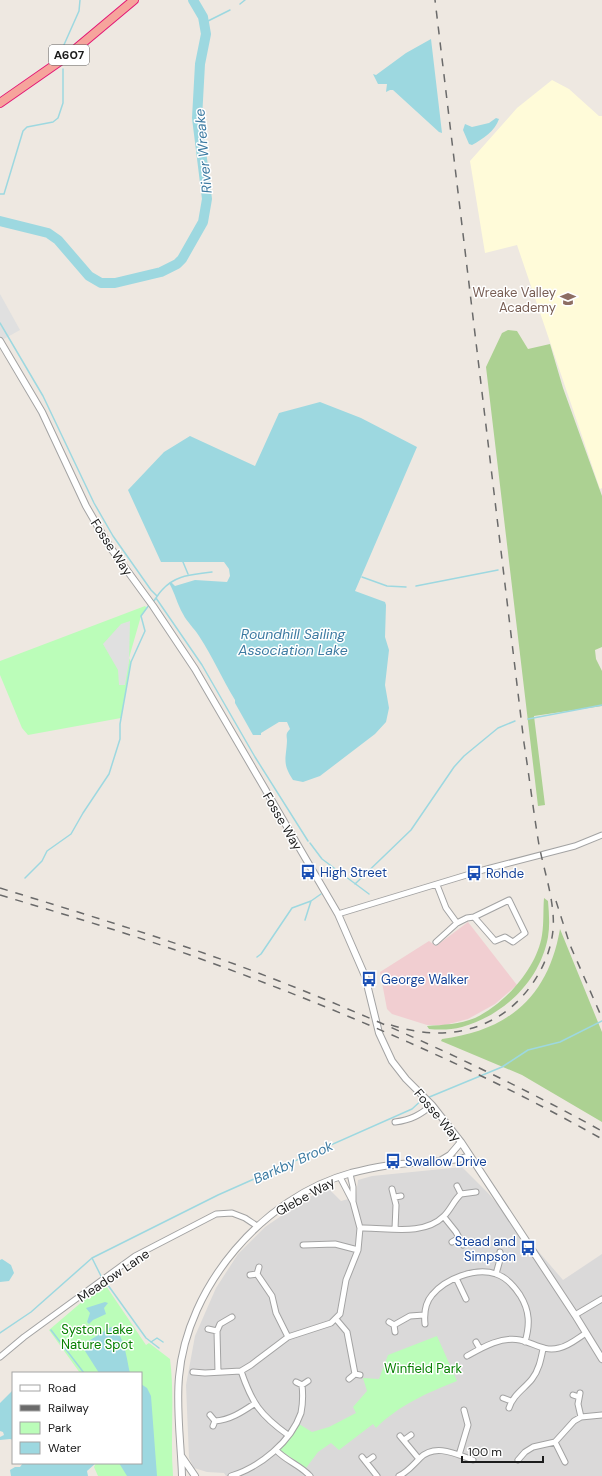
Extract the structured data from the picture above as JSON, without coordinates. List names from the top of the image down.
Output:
{
  "streets": {
    "highway": ["A607"],
    "street": ["Fosse Way", "Glebe Way", "Meadow Lane"]
  },
  "crossings": [
    ["Fosse Way", "Glebe Way"],
    ["Glebe Way", "Meadow Lane"]
  ],
  "water": ["River Wreake", "Roundhill Sailing Association Lake", "Barkby Brook"],
  "parks": ["Syston Lake Nature Spot", "Winfield Park"],
  "places": {
    "school or university": ["Wreake Valley Academy"],
    "bus stop": [
      "High Street",
      "Rohde",
      "George Walker",
      "Swallow Drive",
      "Stead and Simpson"
    ]
  },
  "legend": [
    "Road",
    "Railway",
    "Park",
    "Water"
  ],
  "scale_bar": "100 m"
}
